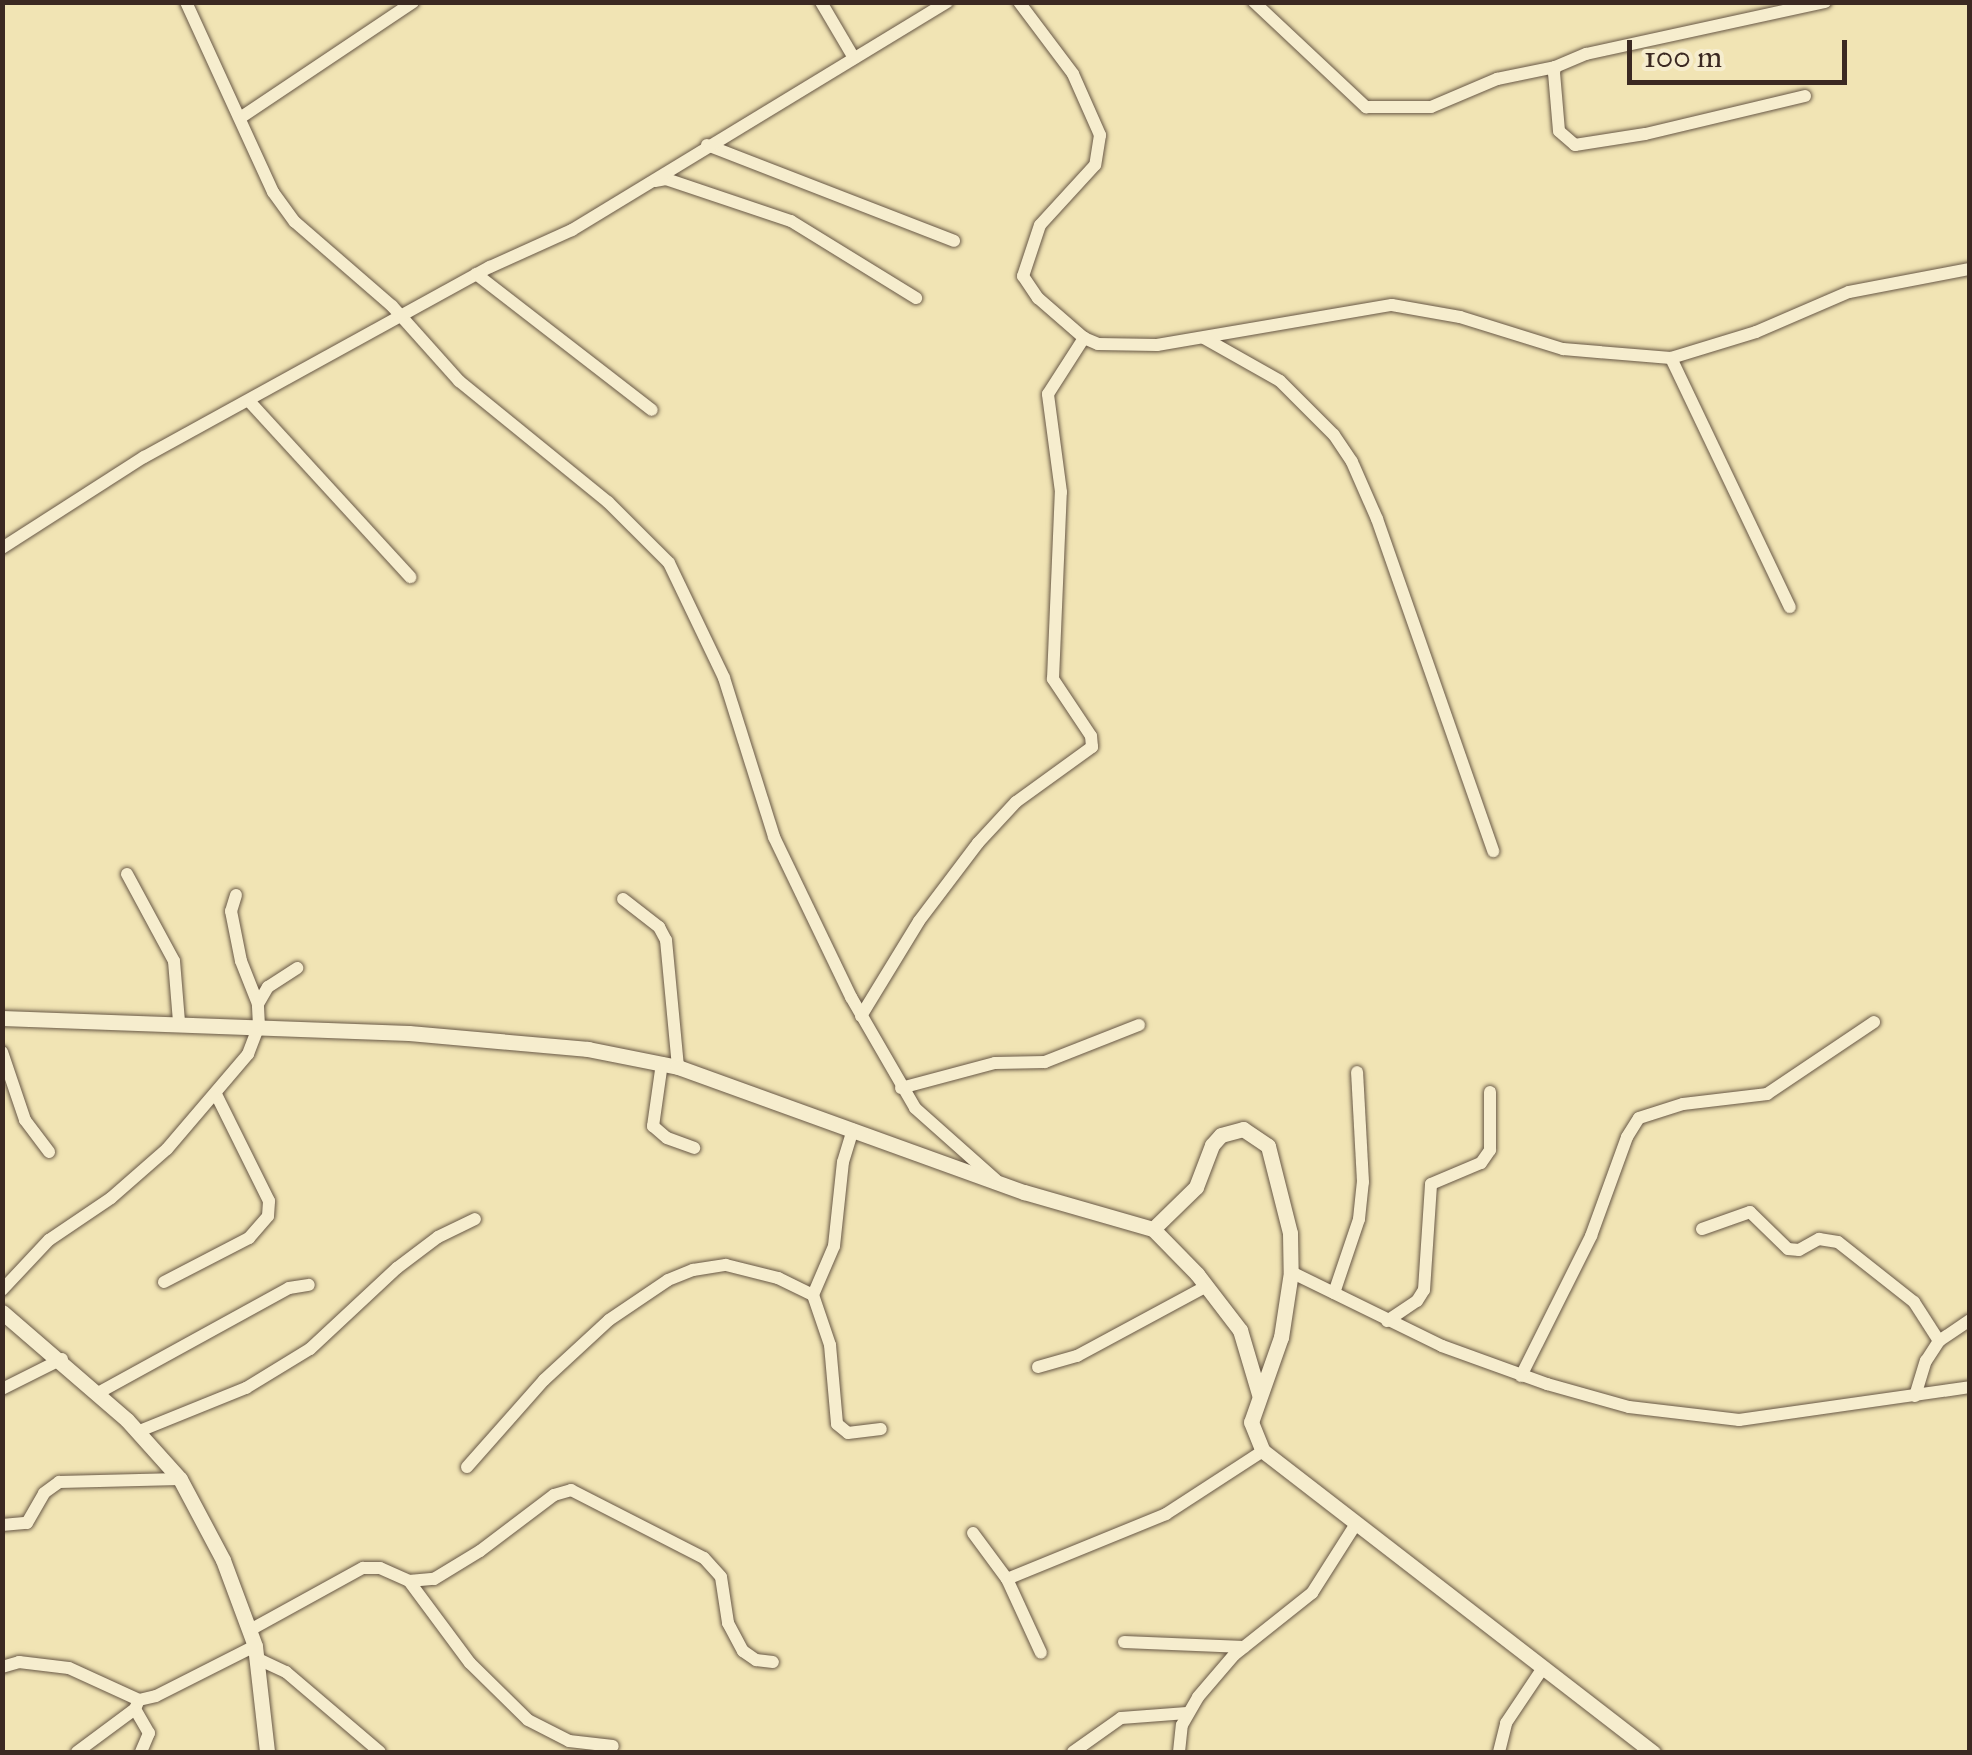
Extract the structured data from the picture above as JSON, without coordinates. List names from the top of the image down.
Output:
{
  "scale_bar": "100 m"
}
